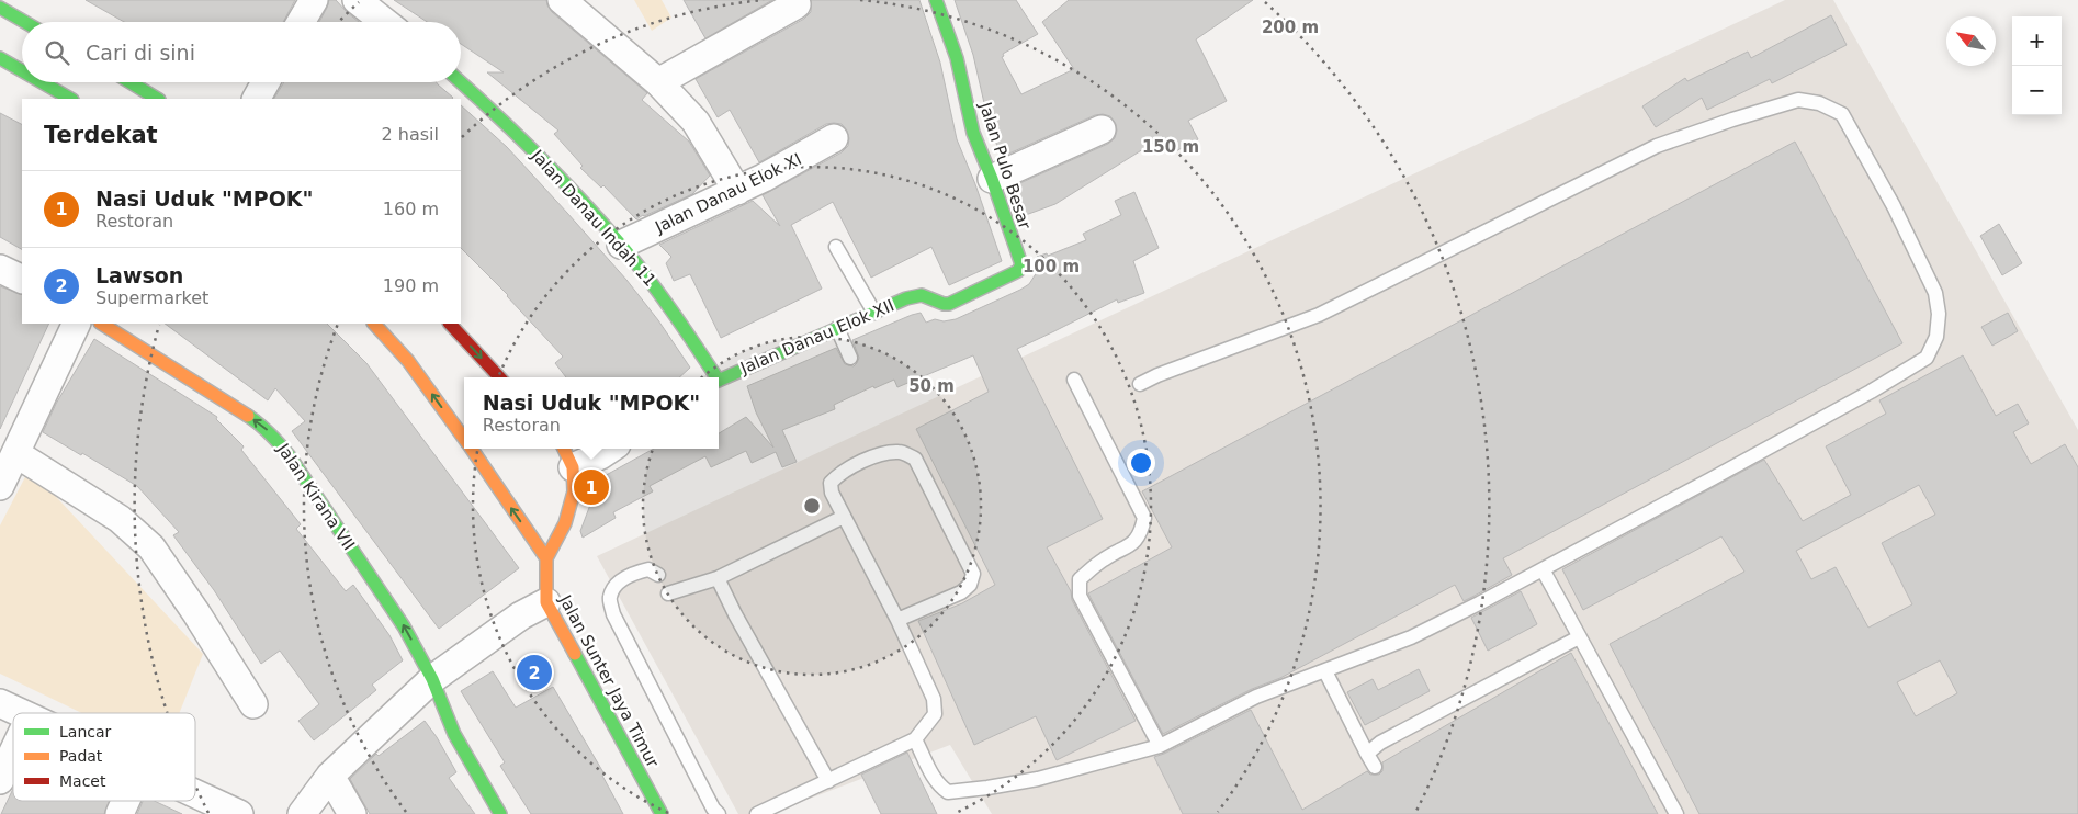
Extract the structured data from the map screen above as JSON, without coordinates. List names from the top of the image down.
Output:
{
  "streets": {
    "street": [
      "Jalan Pulo Besar",
      "Jalan Danau Elok XI",
      "Jalan Danau Indah 11",
      "Jalan Danau Elok XII",
      "Jalan Kirana VII",
      "Jalan Sunter Jaya Timur"
    ]
  },
  "crossings": [
    ["Jalan Pulo Besar", "Jalan Danau Elok XII"],
    ["Jalan Danau Elok XI", "Jalan Danau Indah 11"]
  ],
  "one_way": ["Jalan Kirana VII"],
  "legend": ["Lancar", "Padat", "Macet"],
  "north": "top left",
  "page": {
    "map_buttons": ["+", "−"],
    "search": "Cari di sini",
    "heading": ["Terdekat", "2 hasil"],
    "list": [
      {
        "mark": "1",
        "name": "Nasi Uduk \"MPOK\"",
        "note": "Restoran",
        "value": "160 m"
      },
      {
        "mark": "2",
        "name": "Lawson",
        "note": "Supermarket",
        "value": "190 m"
      }
    ],
    "popup": ["Nasi Uduk \"MPOK\"", "Restoran"],
    "pins": ["1", "2"]
  },
  "rings": [
    "200 m",
    "150 m",
    "100 m",
    "50 m"
  ]
}
